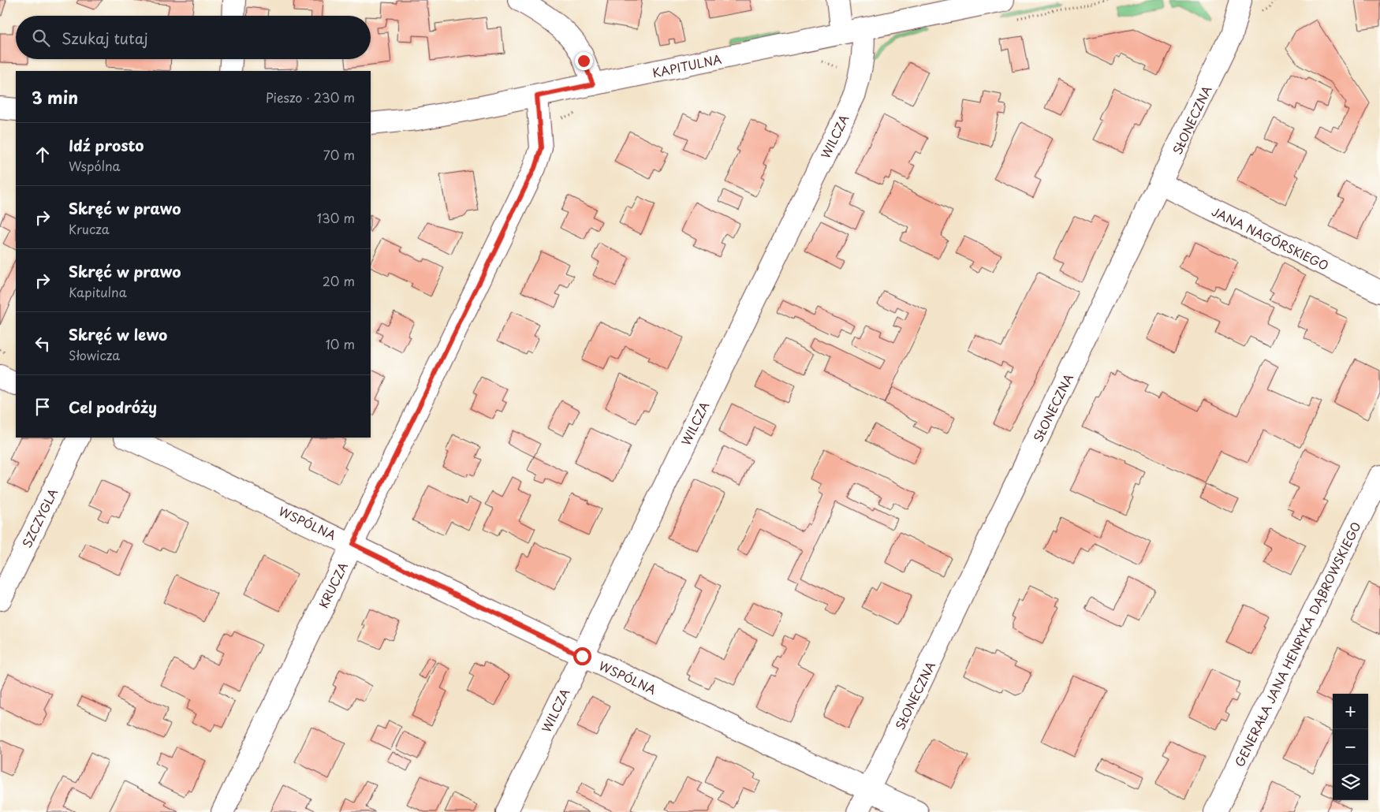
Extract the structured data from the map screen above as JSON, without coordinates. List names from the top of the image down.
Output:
{
  "streets": {
    "street": [
      "KAPITULNA",
      "SŁONECZNA",
      "WILCZA",
      "JANA NAGÓRSKIEGO",
      "SZCZYGLA",
      "WSPÓLNA",
      "KRUCZA",
      "GENERAŁA JANA HENRYKA DĄBROWSKIEGO"
    ]
  },
  "crossings": [
    ["KAPITULNA", "WILCZA"],
    ["KAPITULNA", "KRUCZA"],
    ["SŁONECZNA", "JANA NAGÓRSKIEGO"],
    ["SŁONECZNA", "WSPÓLNA"],
    ["WILCZA", "WSPÓLNA"],
    ["WSPÓLNA", "KRUCZA"]
  ],
  "page": {
    "search": "Szukaj tutaj",
    "heading": ["3 min", "Pieszo · 230 m"],
    "list": [
      ["Idź prosto", "Wspólna", "70 m"],
      ["Skręć w prawo", "Krucza", "130 m"],
      ["Skręć w prawo", "Kapitulna", "20 m"],
      ["Skręć w lewo", "Słowicza", "10 m"],
      "Cel podróży"
    ],
    "map_buttons": ["+", "−"]
  }
}
